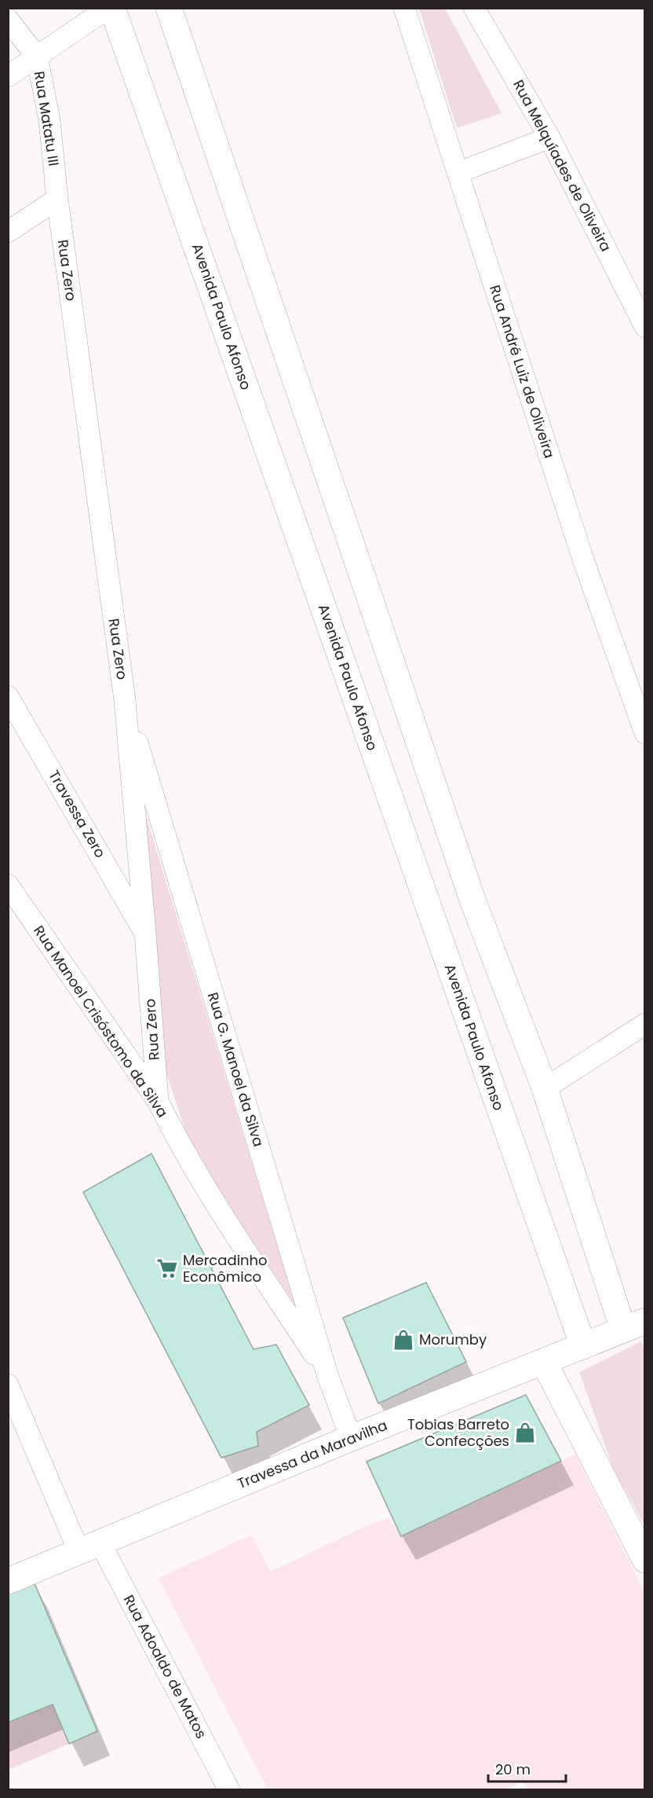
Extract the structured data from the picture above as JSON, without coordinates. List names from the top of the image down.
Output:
{
  "streets": {
    "street": [
      "Rua Matatu III",
      "Rua Melquíades de Oliveira",
      "Rua Zero",
      "Avenida Paulo Afonso",
      "Rua André Luiz de Oliveira",
      "Travessa Zero",
      "Rua Manoel Crisóstomo da Silva",
      "Rua G. Manoel da Silva",
      "Travessa da Maravilha",
      "Rua Adoaldo de Matos"
    ]
  },
  "crossings": [
    ["Rua Matatu III", "Rua Zero"],
    ["Rua Zero", "Travessa Zero"],
    ["Rua Zero", "Rua Manoel Crisóstomo da Silva"],
    ["Rua Zero", "Rua G. Manoel da Silva"],
    ["Avenida Paulo Afonso", "Travessa da Maravilha"],
    ["Rua Manoel Crisóstomo da Silva", "Rua G. Manoel da Silva"],
    ["Rua G. Manoel da Silva", "Travessa da Maravilha"],
    ["Travessa da Maravilha", "Rua Adoaldo de Matos"]
  ],
  "places": {
    "supermarket": ["Mercadinho Econômico"],
    "shop": ["Morumby", "Tobias Barreto Confecções"]
  },
  "scale_bar": "20 m"
}
